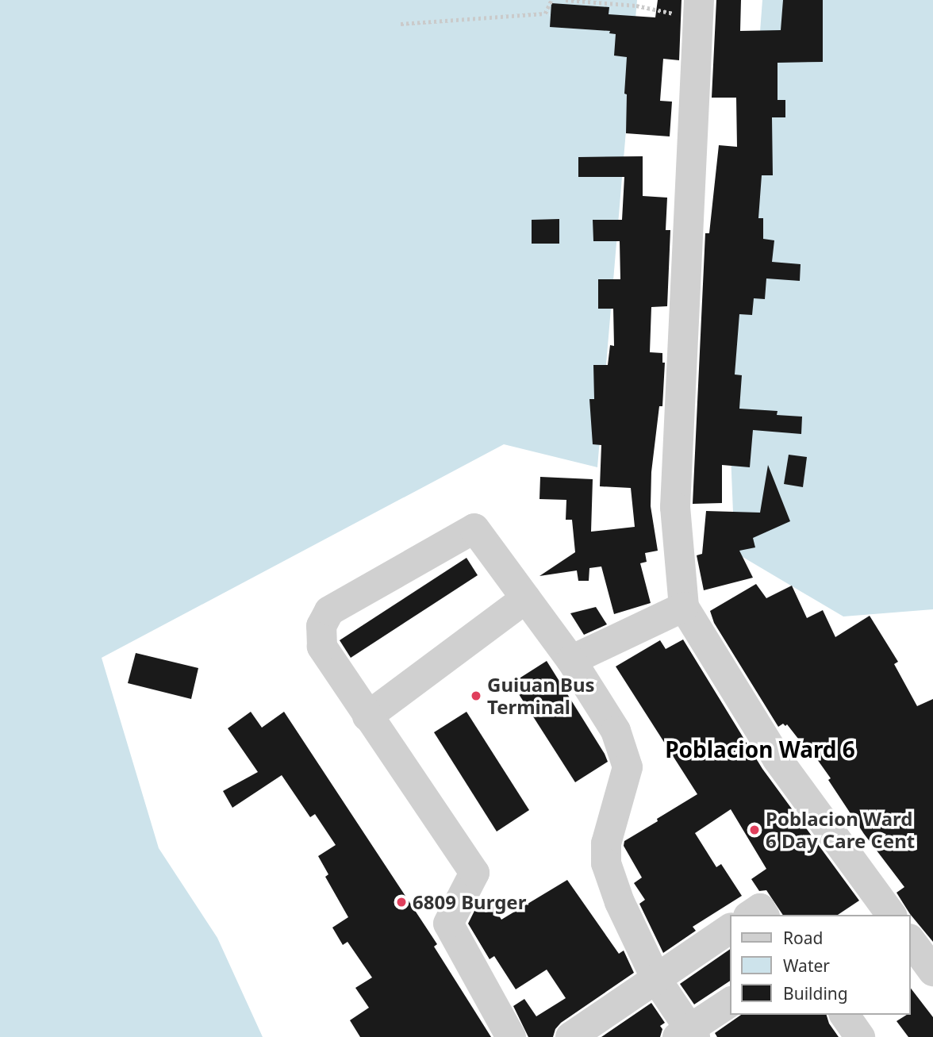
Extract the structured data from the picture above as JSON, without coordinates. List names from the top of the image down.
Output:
{
  "districts": ["Poblacion Ward 6"],
  "places": ["Guiuan Bus Terminal", "Poblacion Ward 6 Day Care Cent", "6809 Burger"],
  "legend": ["Road", "Water", "Building"]
}
